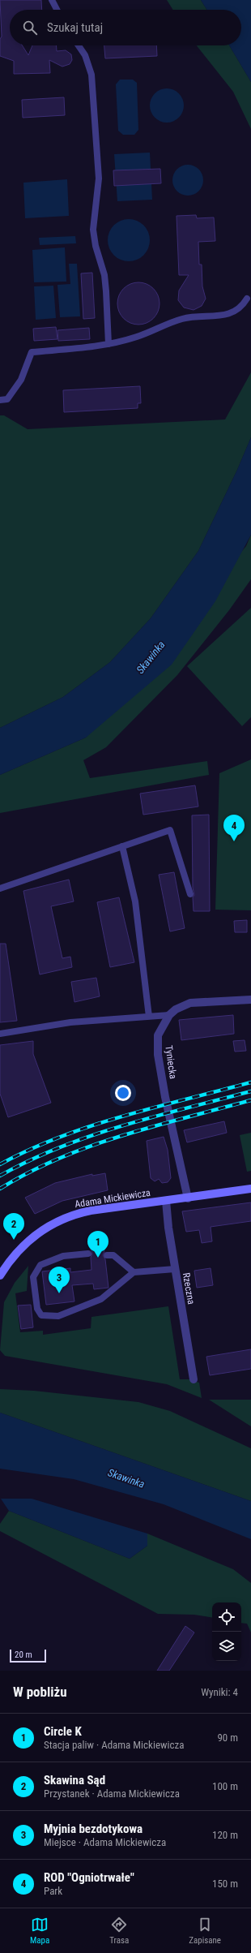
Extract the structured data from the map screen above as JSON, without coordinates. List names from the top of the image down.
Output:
{
  "streets": {
    "main road": ["Adama Mickiewicza"],
    "street": ["Tyniecka", "Rzeczna"]
  },
  "crossings": [
    ["Tyniecka", "Adama Mickiewicza"],
    ["Adama Mickiewicza", "Rzeczna"]
  ],
  "water": ["Skawinka"],
  "scale_bar": "20 m",
  "page": {
    "search": "Szukaj tutaj",
    "pins": [
      "4",
      "2",
      "1",
      "3"
    ],
    "scale": "20 m",
    "heading": ["W pobliżu", "Wyniki: 4"],
    "list": [
      {
        "mark": "1",
        "name": "Circle K",
        "note": "Stacja paliw · Adama Mickiewicza",
        "value": "90 m"
      },
      {
        "mark": "2",
        "name": "Skawina Sąd",
        "note": "Przystanek · Adama Mickiewicza",
        "value": "100 m"
      },
      {
        "mark": "3",
        "name": "Myjnia bezdotykowa",
        "note": "Miejsce · Adama Mickiewicza",
        "value": "120 m"
      },
      {
        "mark": "4",
        "name": "ROD \"Ogniotrwałe\"",
        "note": "Park",
        "value": "150 m"
      }
    ],
    "nav": ["Mapa", "Trasa", "Zapisane"]
  }
}
